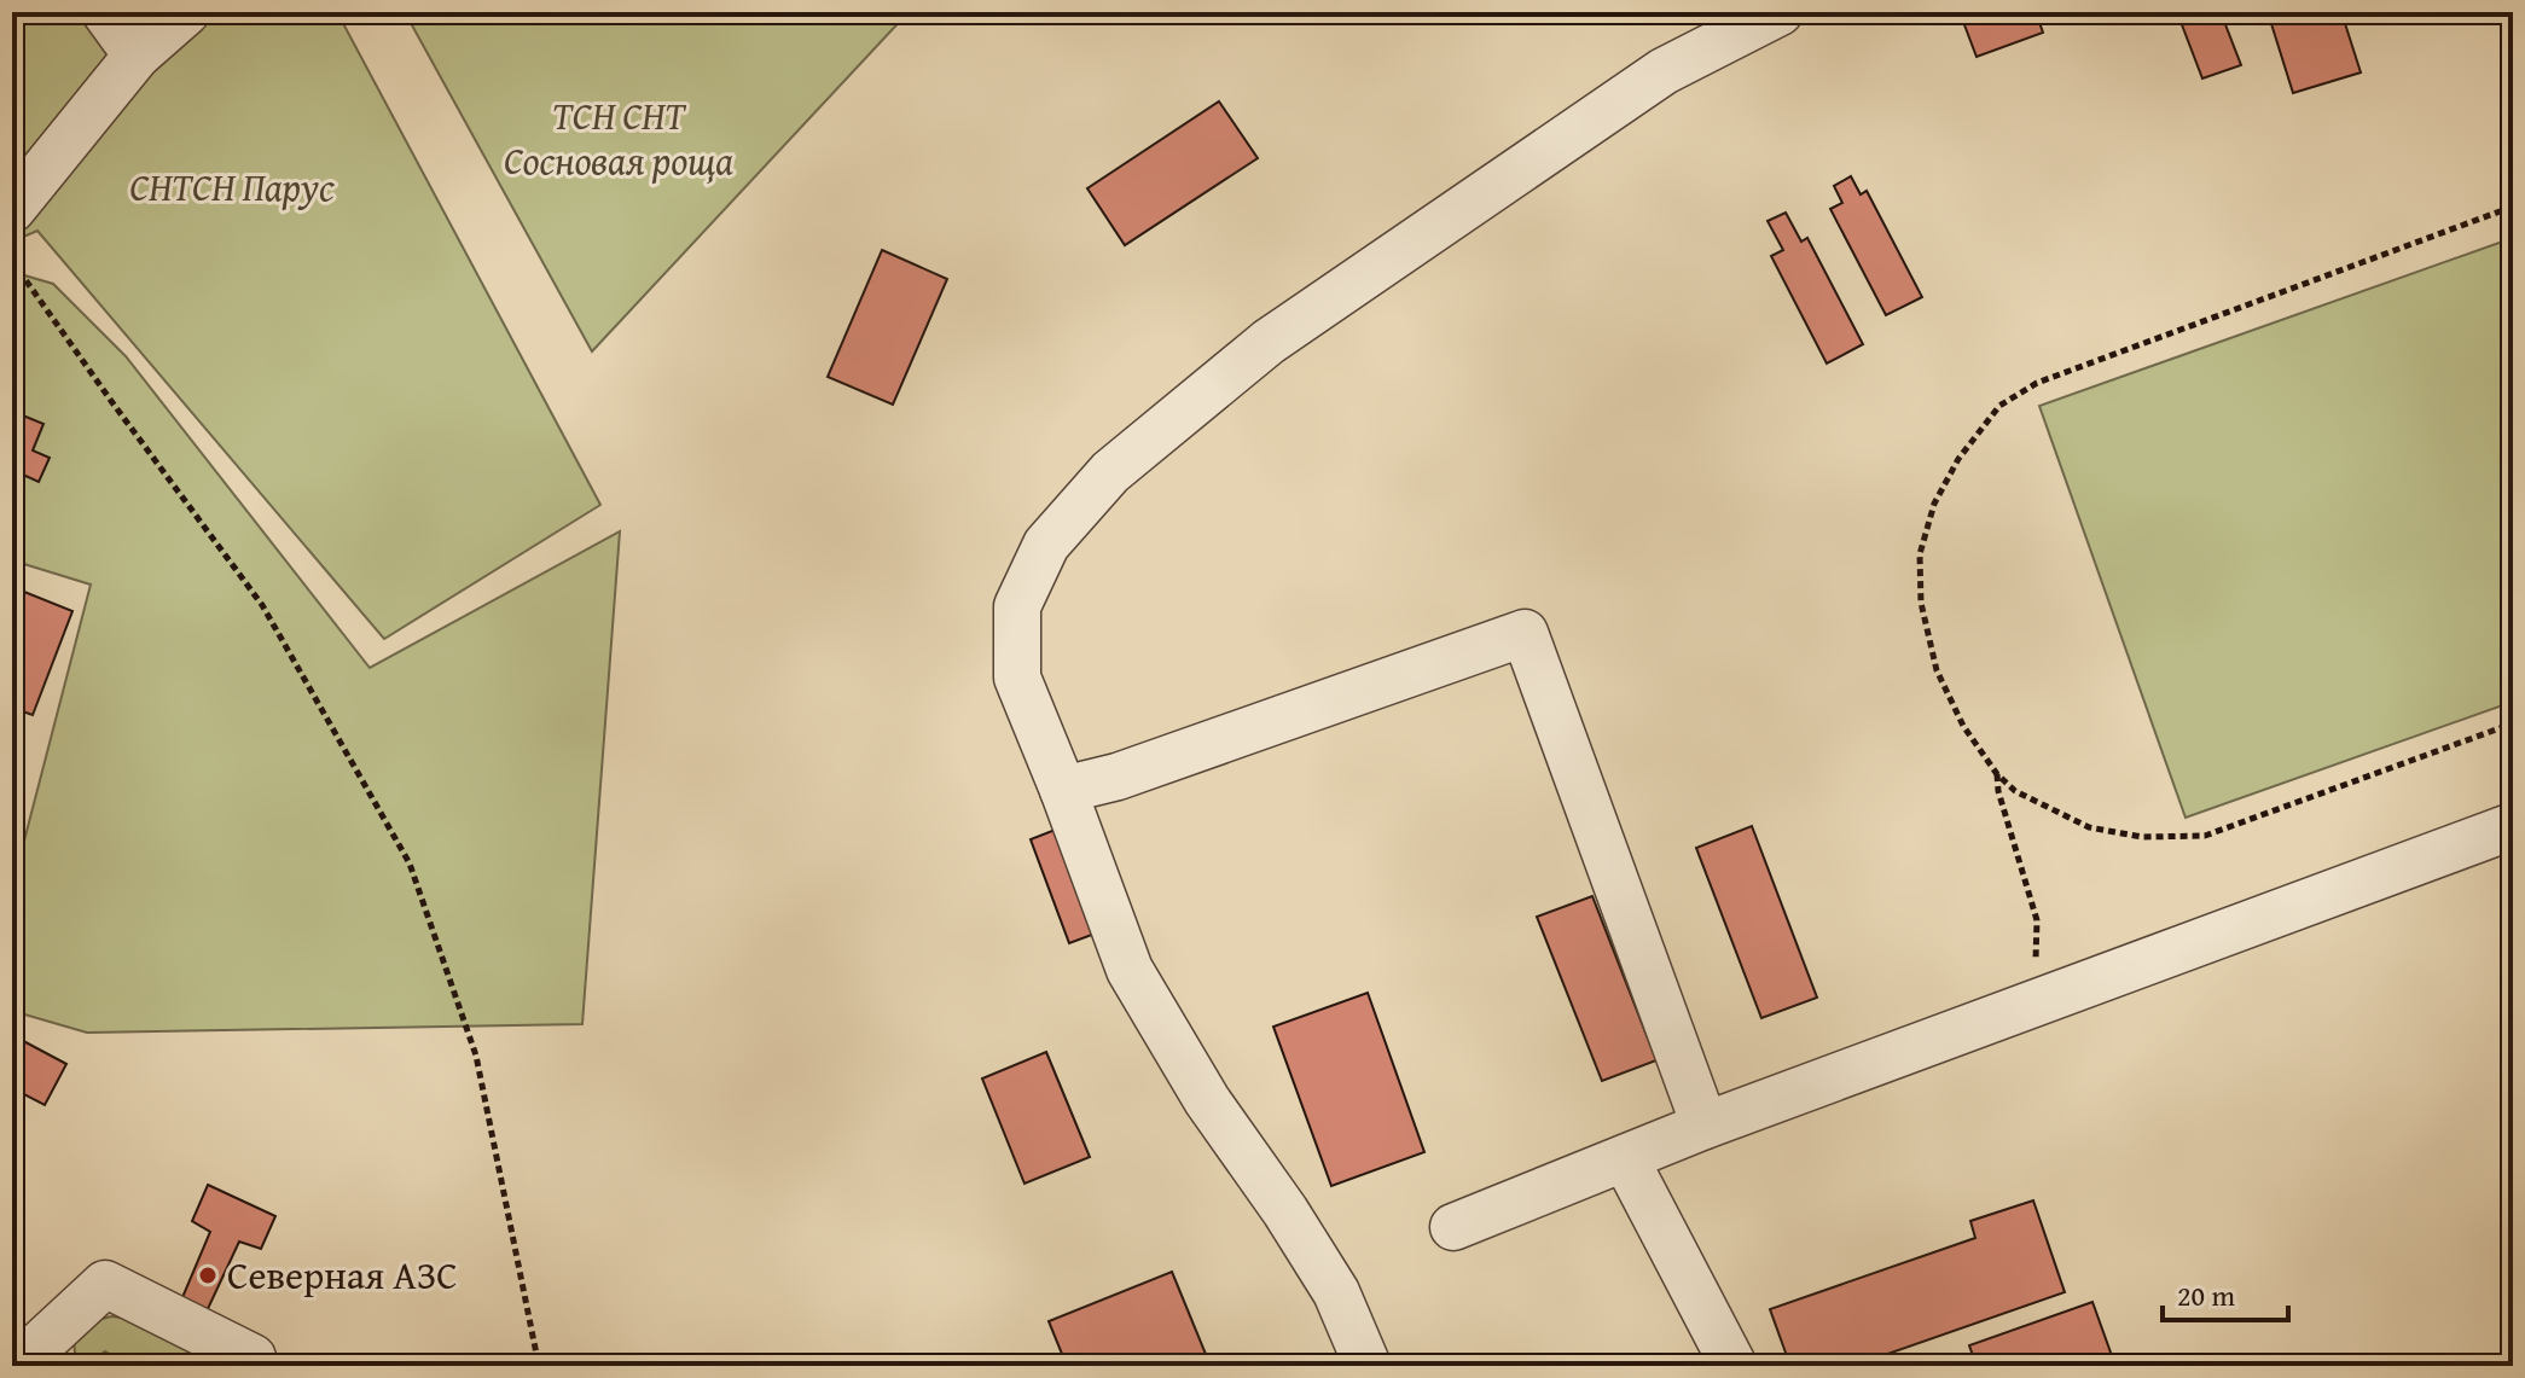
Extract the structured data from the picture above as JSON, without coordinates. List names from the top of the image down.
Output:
{
  "parks": ["ТСН СНТ Сосновая роща", "СНТСН Парус"],
  "places": ["Северная АЗС"],
  "scale_bar": "20 m"
}
